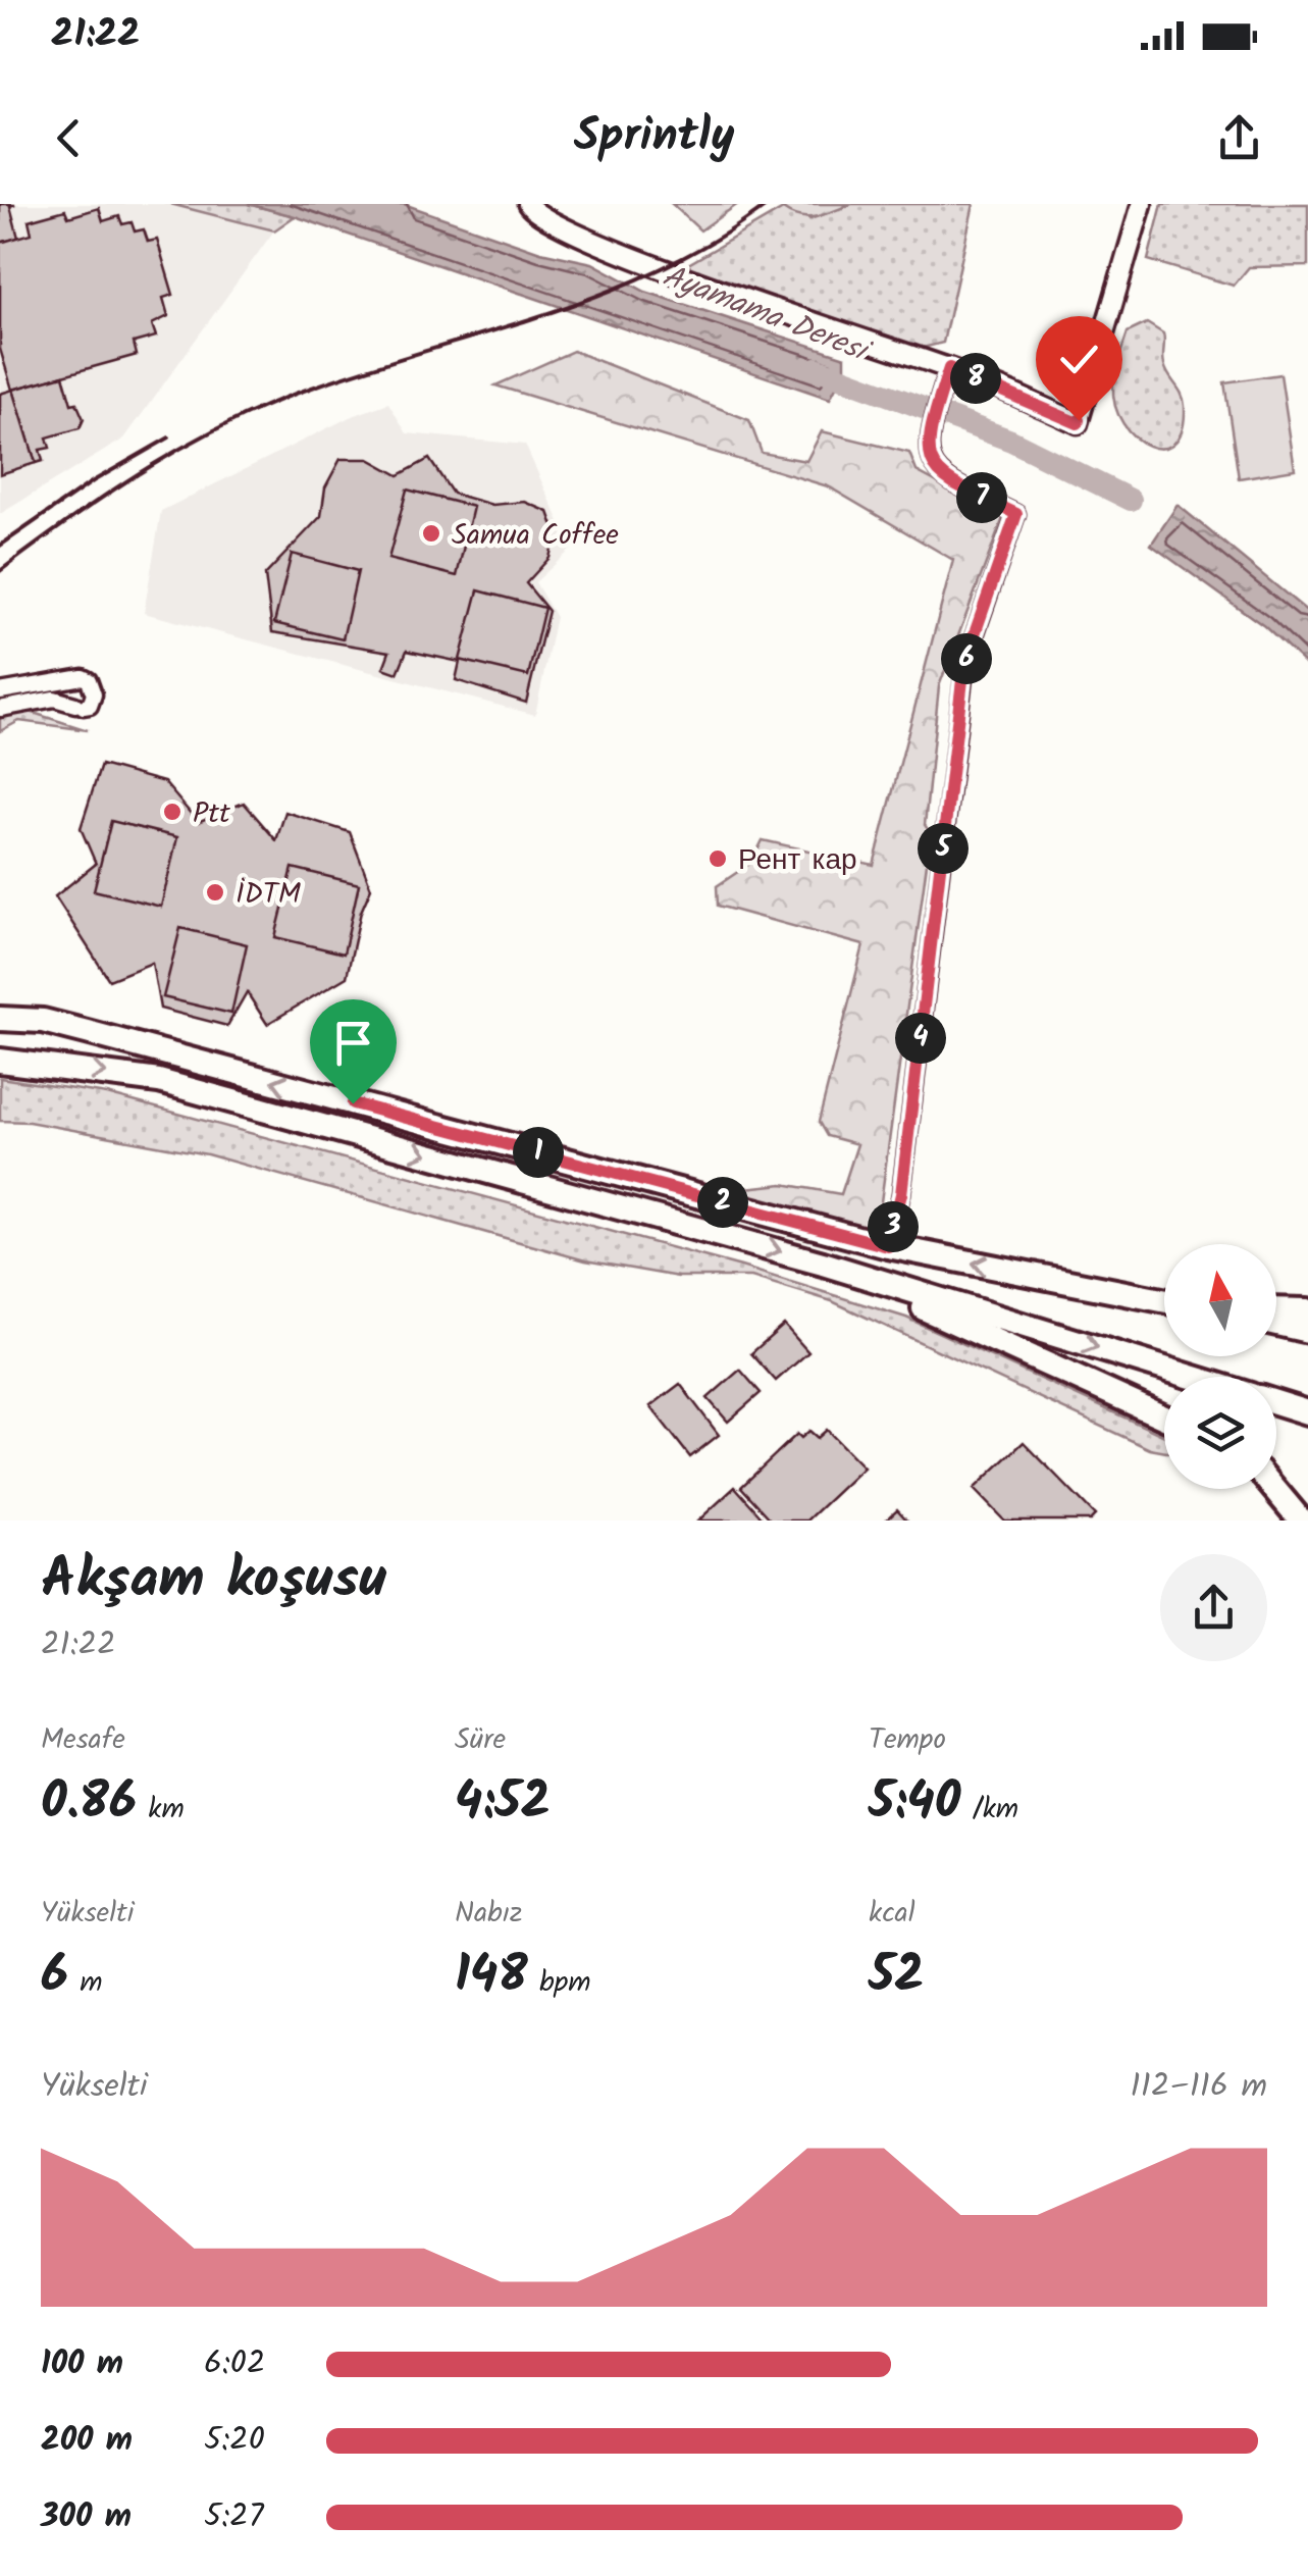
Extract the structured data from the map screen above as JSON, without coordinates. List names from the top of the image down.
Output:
{
  "water": ["Ayamama Deresi"],
  "places": [
    "Samua Coffee",
    "Ptt",
    "Рент кар",
    "İDTM"
  ],
  "north": "top",
  "page": {
    "status": "21:22",
    "header": "Sprintly",
    "pins": [
      "8",
      "7",
      "6",
      "5",
      "4",
      "1",
      "2",
      "3"
    ],
    "heading": ["Akşam koşusu", "21:22"],
    "stats": [
      ["Mesafe", "0.86 km"],
      ["Süre", "4:52"],
      ["Tempo", "5:40 /km"],
      ["Yükselti", "6 m"],
      ["Nabız", "148 bpm"],
      ["kcal", "52"]
    ],
    "chart": ["Yükselti", "112–116 m"],
    "list": [
      {
        "name": "100 m",
        "note": "6:02"
      },
      {
        "name": "200 m",
        "note": "5:20"
      },
      {
        "name": "300 m",
        "note": "5:27"
      }
    ]
  }
}
